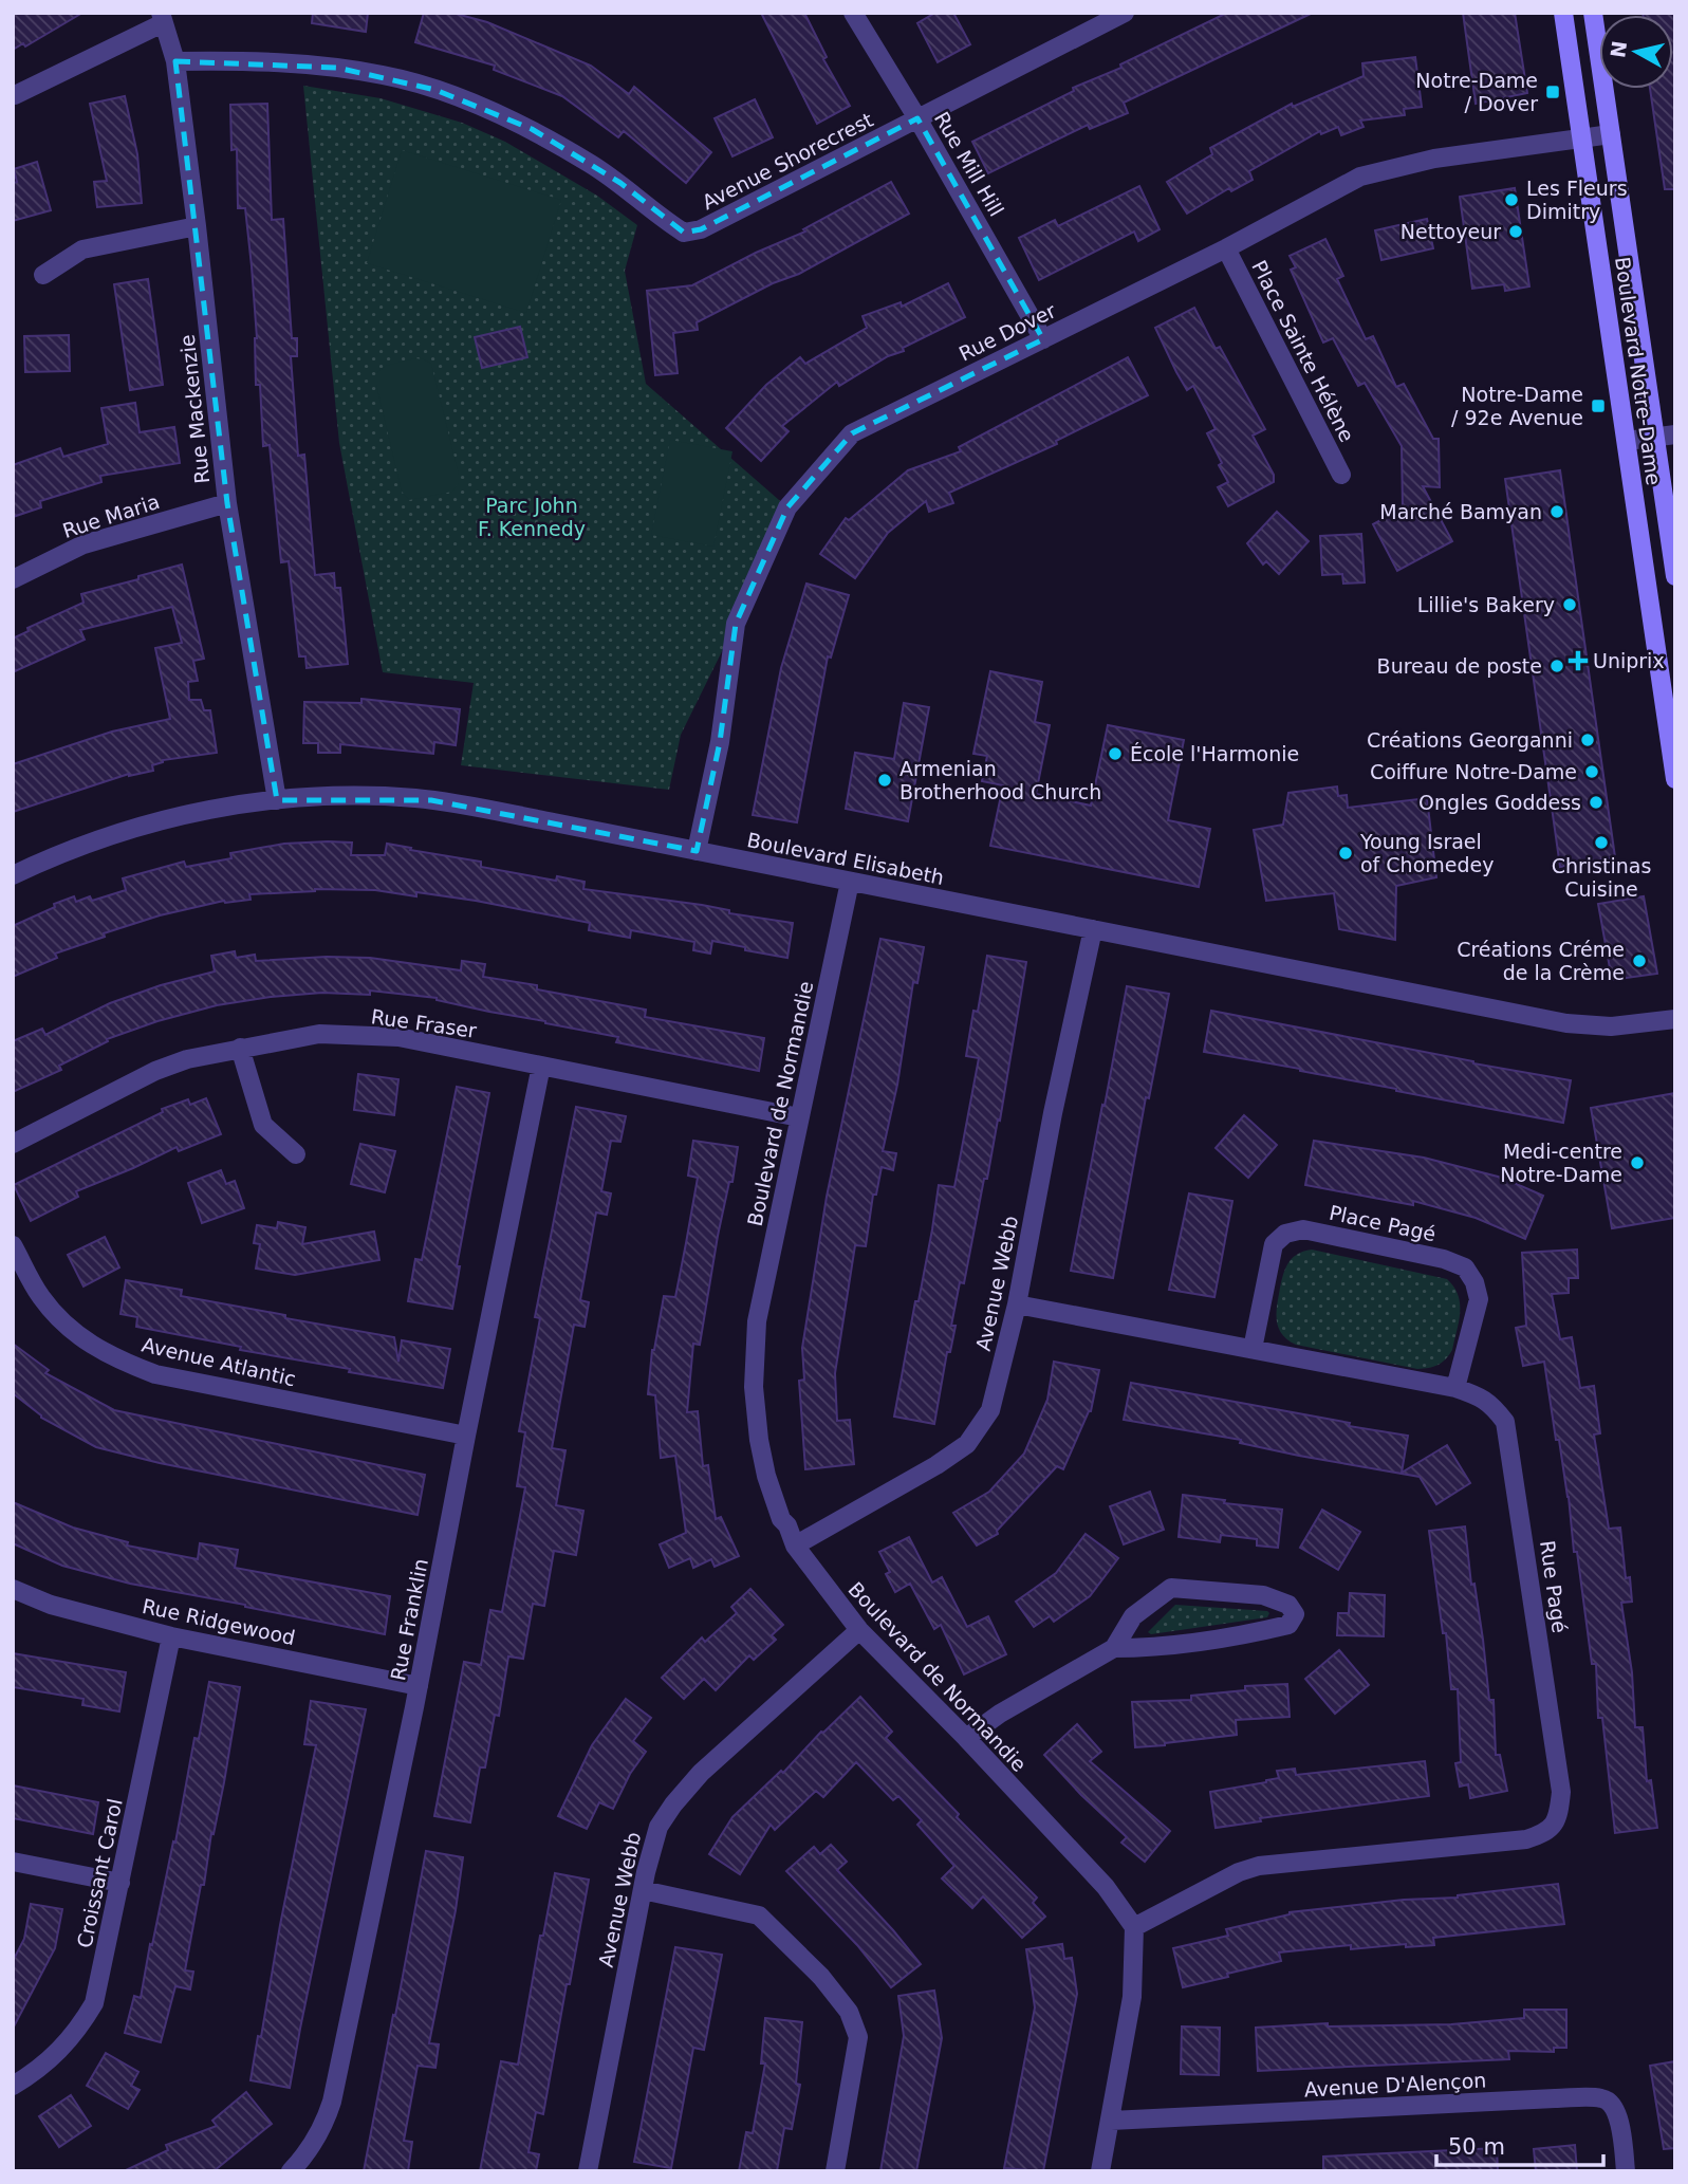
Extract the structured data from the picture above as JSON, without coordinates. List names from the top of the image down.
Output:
{
  "streets": {
    "street": [
      "Avenue Shorecrest",
      "Rue Mill Hill",
      "Rue Dover",
      "Place Sainte Hélène",
      "Boulevard Notre-Dame",
      "Rue Mackenzie",
      "Rue Maria",
      "Boulevard Elisabeth",
      "Rue Fraser",
      "Boulevard de Normandie",
      "Place Pagé",
      "Avenue Webb",
      "Avenue Atlantic",
      "Rue Pagé",
      "Rue Franklin",
      "Rue Ridgewood",
      "Croissant Carol",
      "Avenue D'Alençon"
    ]
  },
  "crossings": [
    ["Avenue Shorecrest", "Rue Mill Hill"],
    ["Avenue Shorecrest", "Rue Mackenzie"],
    ["Rue Mill Hill", "Rue Dover"],
    ["Rue Dover", "Place Sainte Hélène"],
    ["Rue Dover", "Boulevard Notre-Dame"],
    ["Rue Dover", "Boulevard Elisabeth"],
    ["Rue Mackenzie", "Rue Maria"],
    ["Rue Mackenzie", "Boulevard Elisabeth"],
    ["Boulevard Elisabeth", "Boulevard de Normandie"],
    ["Boulevard Elisabeth", "Avenue Webb"],
    ["Rue Fraser", "Boulevard de Normandie"],
    ["Rue Fraser", "Rue Franklin"],
    ["Boulevard de Normandie", "Avenue Webb"],
    ["Boulevard de Normandie", "Rue Pagé"],
    ["Place Pagé", "Rue Pagé"],
    ["Avenue Webb", "Rue Pagé"],
    ["Avenue Atlantic", "Rue Franklin"],
    ["Rue Franklin", "Rue Ridgewood"],
    ["Rue Ridgewood", "Croissant Carol"]
  ],
  "parks": ["Parc John F. Kennedy"],
  "places": {
    "transit": ["Notre-Dame / Dover", "Notre-Dame / 92e Avenue"],
    "other": [
      "Les Fleurs Dimitry",
      "Nettoyeur",
      "Marché Bamyan",
      "Lillie's Bakery",
      "Bureau de poste",
      "Créations Georganni",
      "École l'Harmonie",
      "Coiffure Notre-Dame",
      "Armenian Brotherhood Church",
      "Ongles Goddess",
      "Christinas Cuisine",
      "Young Israel of Chomedey",
      "Créations Créme de la Crème",
      "Medi-centre Notre-Dame"
    ],
    "health": ["Uniprix"]
  },
  "scale_bar": "50 m",
  "north": "left"
}
